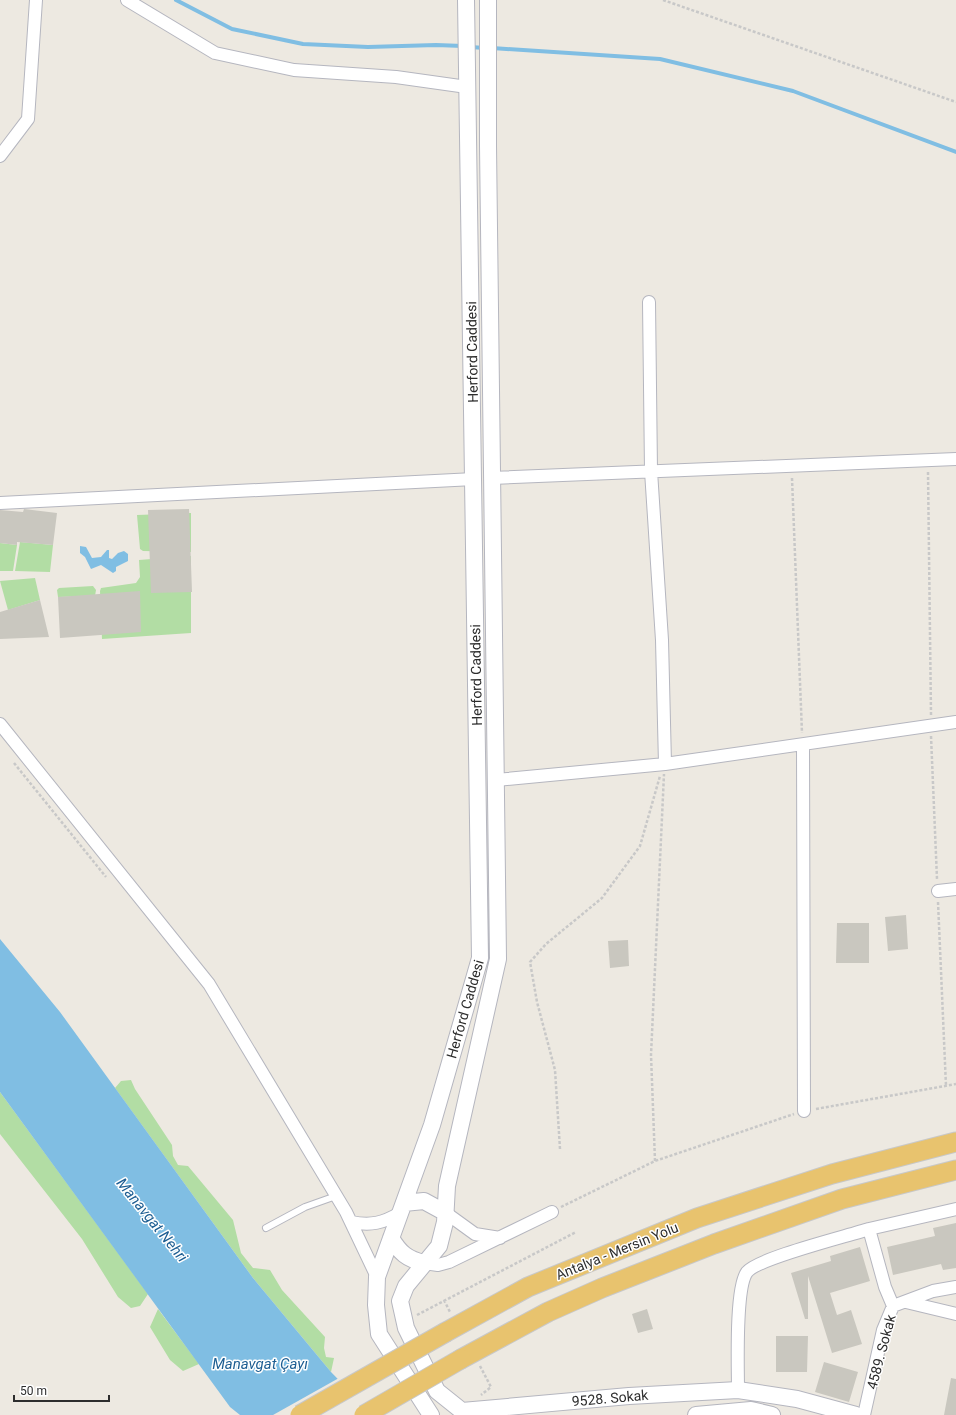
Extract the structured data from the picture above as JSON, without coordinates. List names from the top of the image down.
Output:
{
  "streets": {
    "highway": ["Antalya - Mersin Yolu"],
    "main road": ["Herford Caddesi", "9528. Sokak"],
    "street": ["4589. Sokak"]
  },
  "water": ["Manavgat Nehri", "Manavgat Çayı"],
  "scale_bar": "50 m"
}
